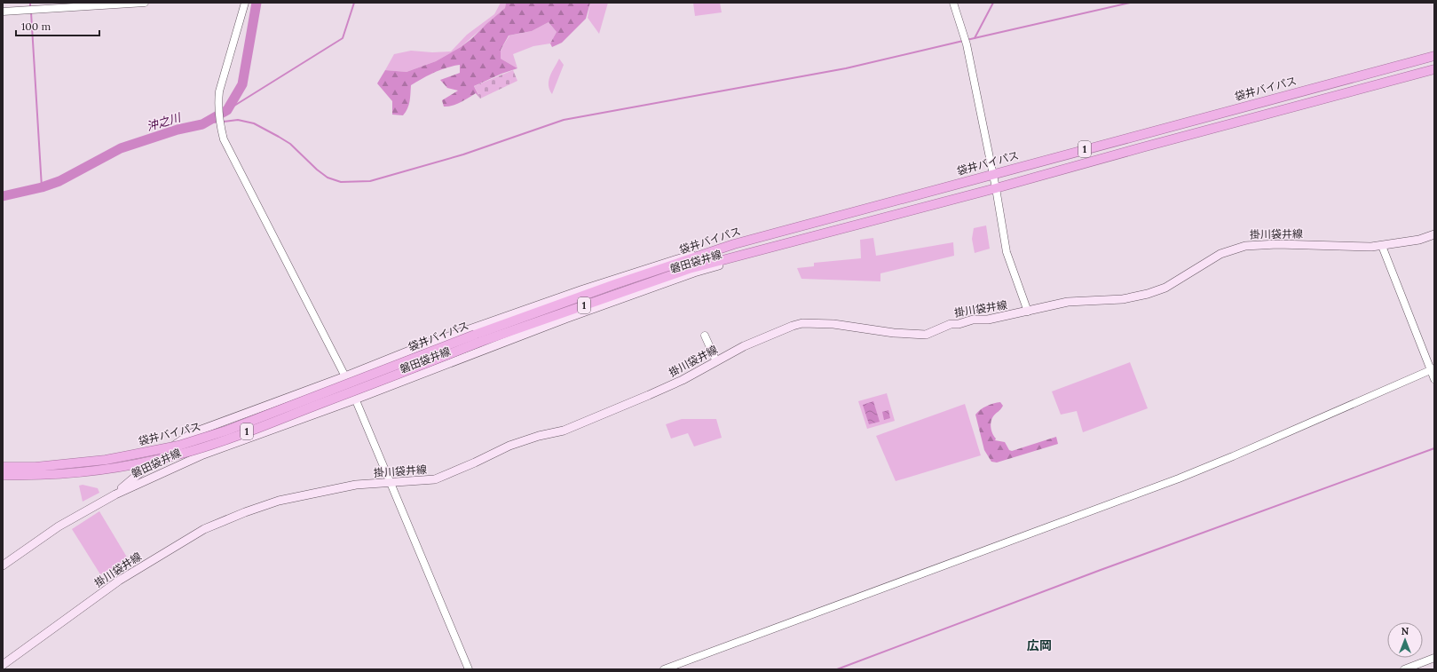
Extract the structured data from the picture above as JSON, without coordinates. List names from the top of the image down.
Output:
{
  "streets": {
    "highway": ["袋井バイパス", "1"],
    "main road": ["掛川袋井線", "磐田袋井線"]
  },
  "crossings": [
    ["袋井バイパス", "磐田袋井線"]
  ],
  "districts": ["広岡"],
  "water": ["沖之川"],
  "scale_bar": "100 m",
  "north": "top"
}
